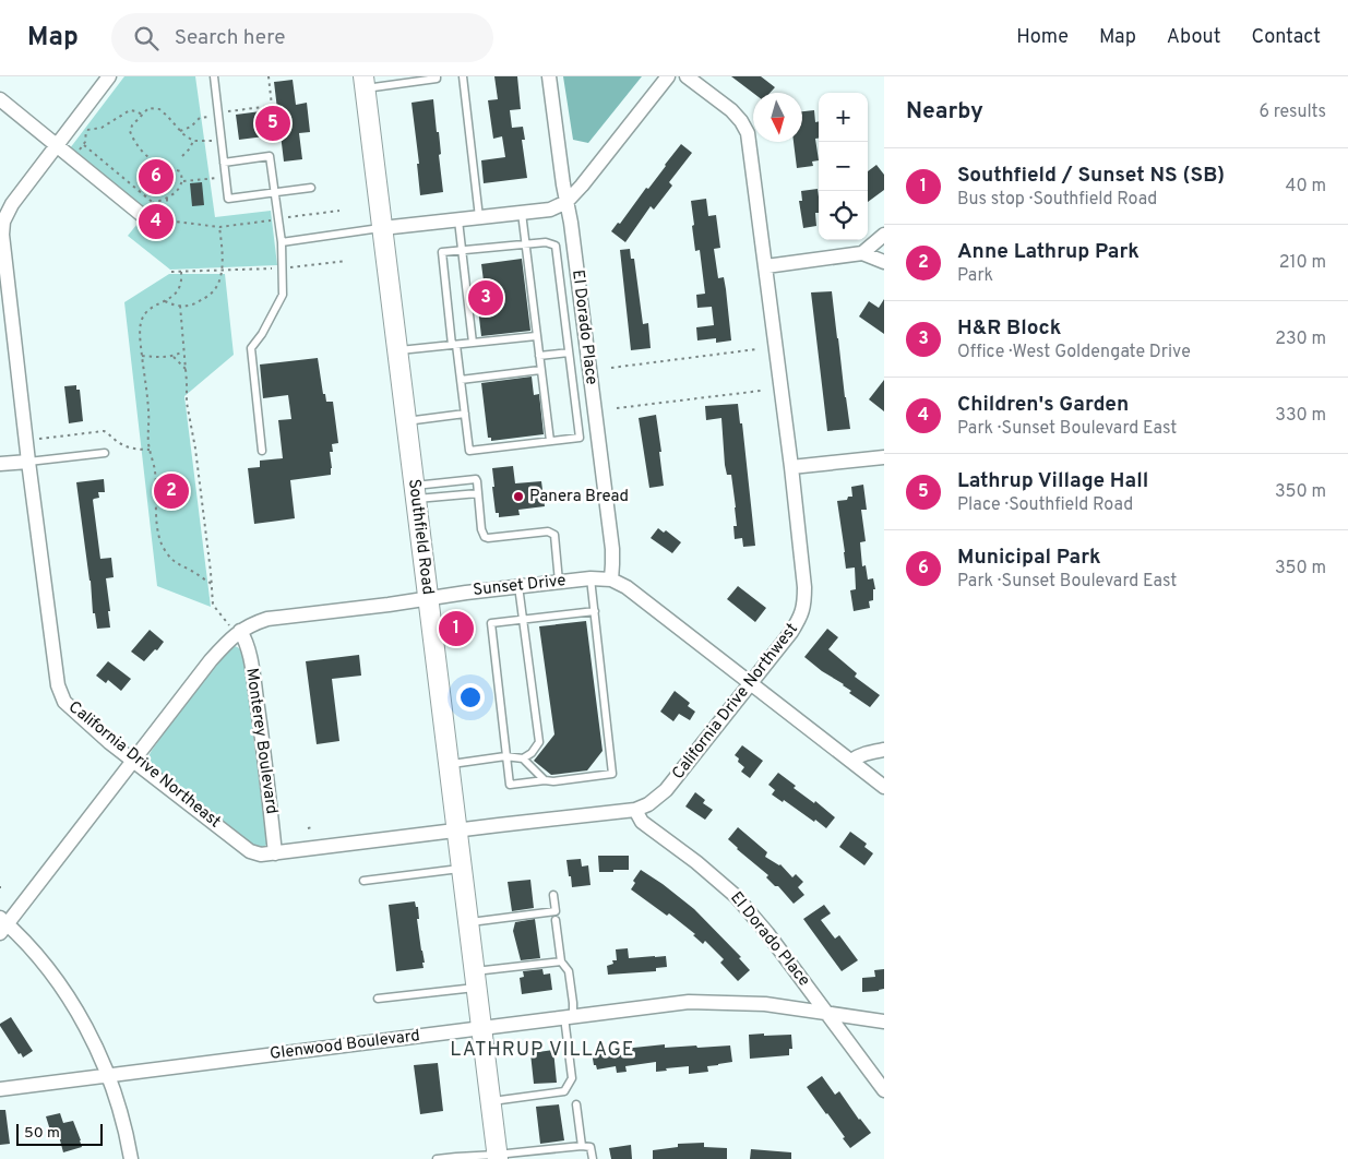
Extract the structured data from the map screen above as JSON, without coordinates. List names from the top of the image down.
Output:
{
  "streets": {
    "main road": ["Southfield Road"],
    "street": [
      "El Dorado Place",
      "Sunset Drive",
      "California Drive Northwest",
      "Monterey Boulevard",
      "California Drive Northeast",
      "Glenwood Boulevard"
    ]
  },
  "crossings": [
    ["El Dorado Place", "Sunset Drive"],
    ["El Dorado Place", "California Drive Northwest"],
    ["El Dorado Place", "Glenwood Boulevard"],
    ["Southfield Road", "Sunset Drive"],
    ["Southfield Road", "California Drive Northwest"],
    ["Southfield Road", "California Drive Northeast"],
    ["Southfield Road", "Glenwood Boulevard"],
    ["Sunset Drive", "Monterey Boulevard"],
    ["California Drive Northwest", "California Drive Northeast"],
    ["Monterey Boulevard", "California Drive Northeast"]
  ],
  "districts": ["LATHRUP VILLAGE"],
  "places": ["Panera Bread"],
  "scale_bar": "50 m",
  "north": "bottom",
  "page": {
    "header": "Map",
    "search": "Search here",
    "nav": [
      "Home",
      "Map",
      "About",
      "Contact"
    ],
    "heading": ["Nearby", "6 results"],
    "map_buttons": ["+", "−"],
    "pins": [
      "5",
      "6",
      "4",
      "3",
      "2",
      "1"
    ],
    "list": [
      {
        "mark": "1",
        "name": "Southfield / Sunset NS (SB)",
        "note": "Bus stop · Southfield Road",
        "value": "40 m"
      },
      {
        "mark": "2",
        "name": "Anne Lathrup Park",
        "note": "Park",
        "value": "210 m"
      },
      {
        "mark": "3",
        "name": "H&R Block",
        "note": "Office · West Goldengate Drive",
        "value": "230 m"
      },
      {
        "mark": "4",
        "name": "Children's Garden",
        "note": "Park · Sunset Boulevard East",
        "value": "330 m"
      },
      {
        "mark": "5",
        "name": "Lathrup Village Hall",
        "note": "Place · Southfield Road",
        "value": "350 m"
      },
      {
        "mark": "6",
        "name": "Municipal Park",
        "note": "Park · Sunset Boulevard East",
        "value": "350 m"
      }
    ],
    "scale": "50 m"
  }
}
